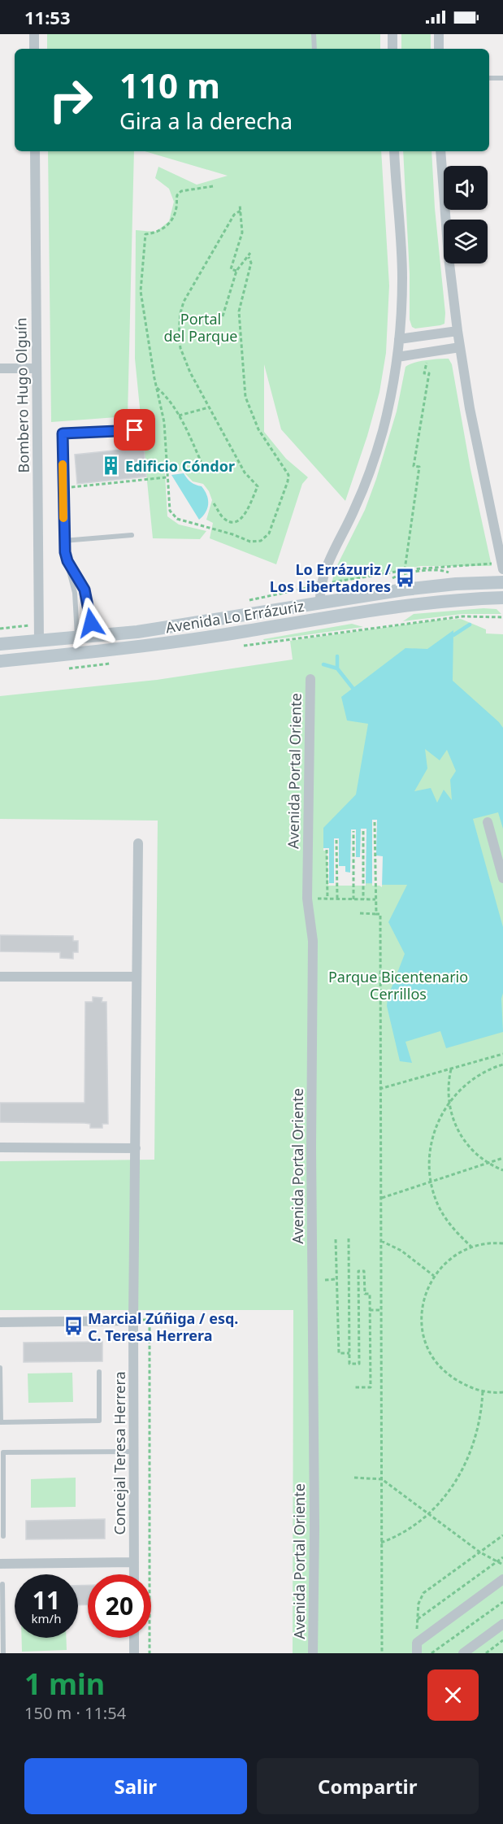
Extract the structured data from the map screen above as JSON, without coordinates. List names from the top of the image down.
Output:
{
  "streets": {
    "main road": ["Avenida Lo Errázuriz"],
    "street": ["Bombero Hugo Olguín", "Avenida Portal Oriente", "Concejal Teresa Herrera"]
  },
  "crossings": [
    ["Bombero Hugo Olguín", "Avenida Lo Errázuriz"]
  ],
  "parks": ["Portal del Parque", "Parque Bicentenario Cerrillos"],
  "places": {
    "building": ["Edificio Cóndor"],
    "bus stop": ["Lo Errázuriz / Los Libertadores", "Marcial Zúñiga / esq. C. Teresa Herrera"]
  },
  "page": {
    "status": "11:53",
    "turn": ["110 m", "Gira a la derecha"],
    "speed": "11 km/h",
    "limit": "20",
    "heading": ["1 min", "150 m · 11:54"],
    "buttons": ["Salir", "Compartir"]
  }
}
